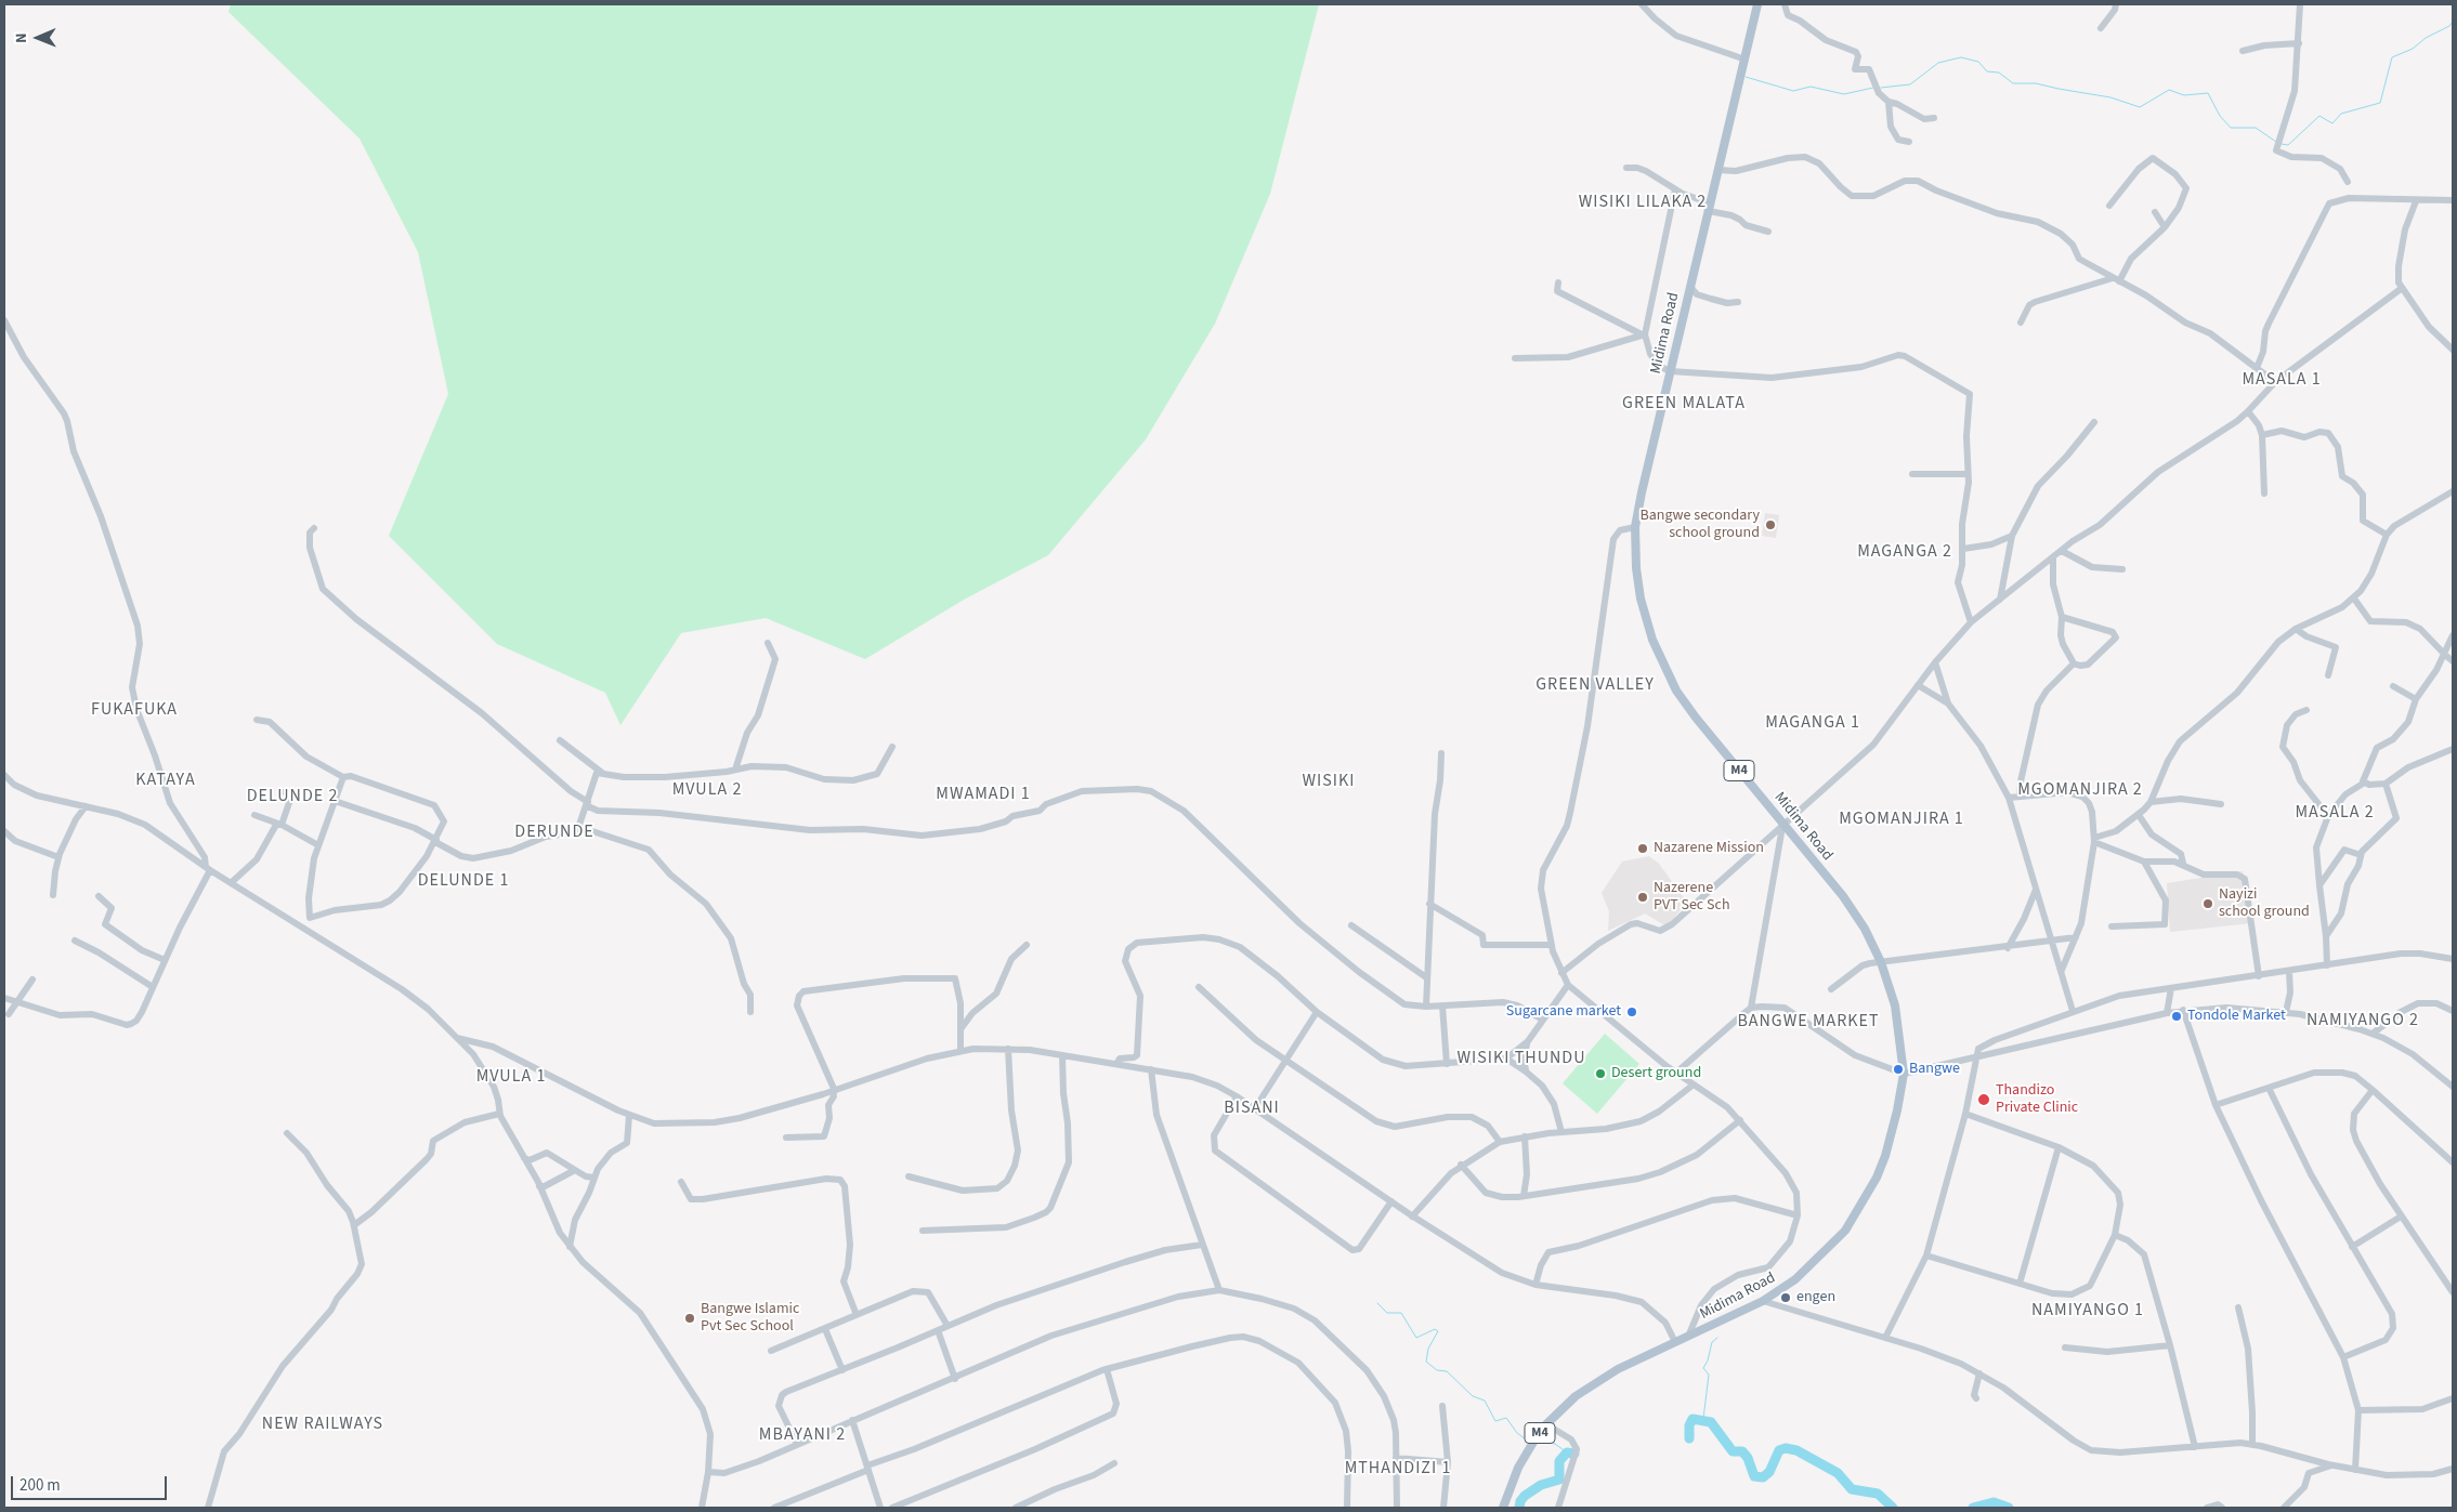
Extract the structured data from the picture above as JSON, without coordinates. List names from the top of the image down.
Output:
{
  "streets": {
    "main road": ["Midima Road", "M4"]
  },
  "districts": [
    "WISIKI LILAKA 2",
    "MASALA 1",
    "GREEN MALATA",
    "MAGANGA 2",
    "GREEN VALLEY",
    "FUKAFUKA",
    "MAGANGA 1",
    "KATAYA",
    "WISIKI",
    "MVULA 2",
    "MGOMANJIRA 2",
    "MWAMADI 1",
    "DELUNDE 2",
    "MASALA 2",
    "MGOMANJIRA 1",
    "DERUNDE",
    "DELUNDE 1",
    "NAMIYANGO 2",
    "BANGWE MARKET",
    "WISIKI THUNDU",
    "MVULA 1",
    "BISANI",
    "NAMIYANGO 1",
    "NEW RAILWAYS",
    "MBAYANI 2",
    "MTHANDIZI 1"
  ],
  "places": [
    "Bangwe secondary school ground",
    "Nazarene Mission",
    "Nazerene PVT Sec Sch",
    "Nayizi school ground",
    "Sugarcane market",
    "Tondole Market",
    "Bangwe",
    "Desert ground",
    "Thandizo Private Clinic",
    "engen",
    "Bangwe Islamic Pvt Sec School"
  ],
  "scale_bar": "200 m",
  "north": "left"
}
